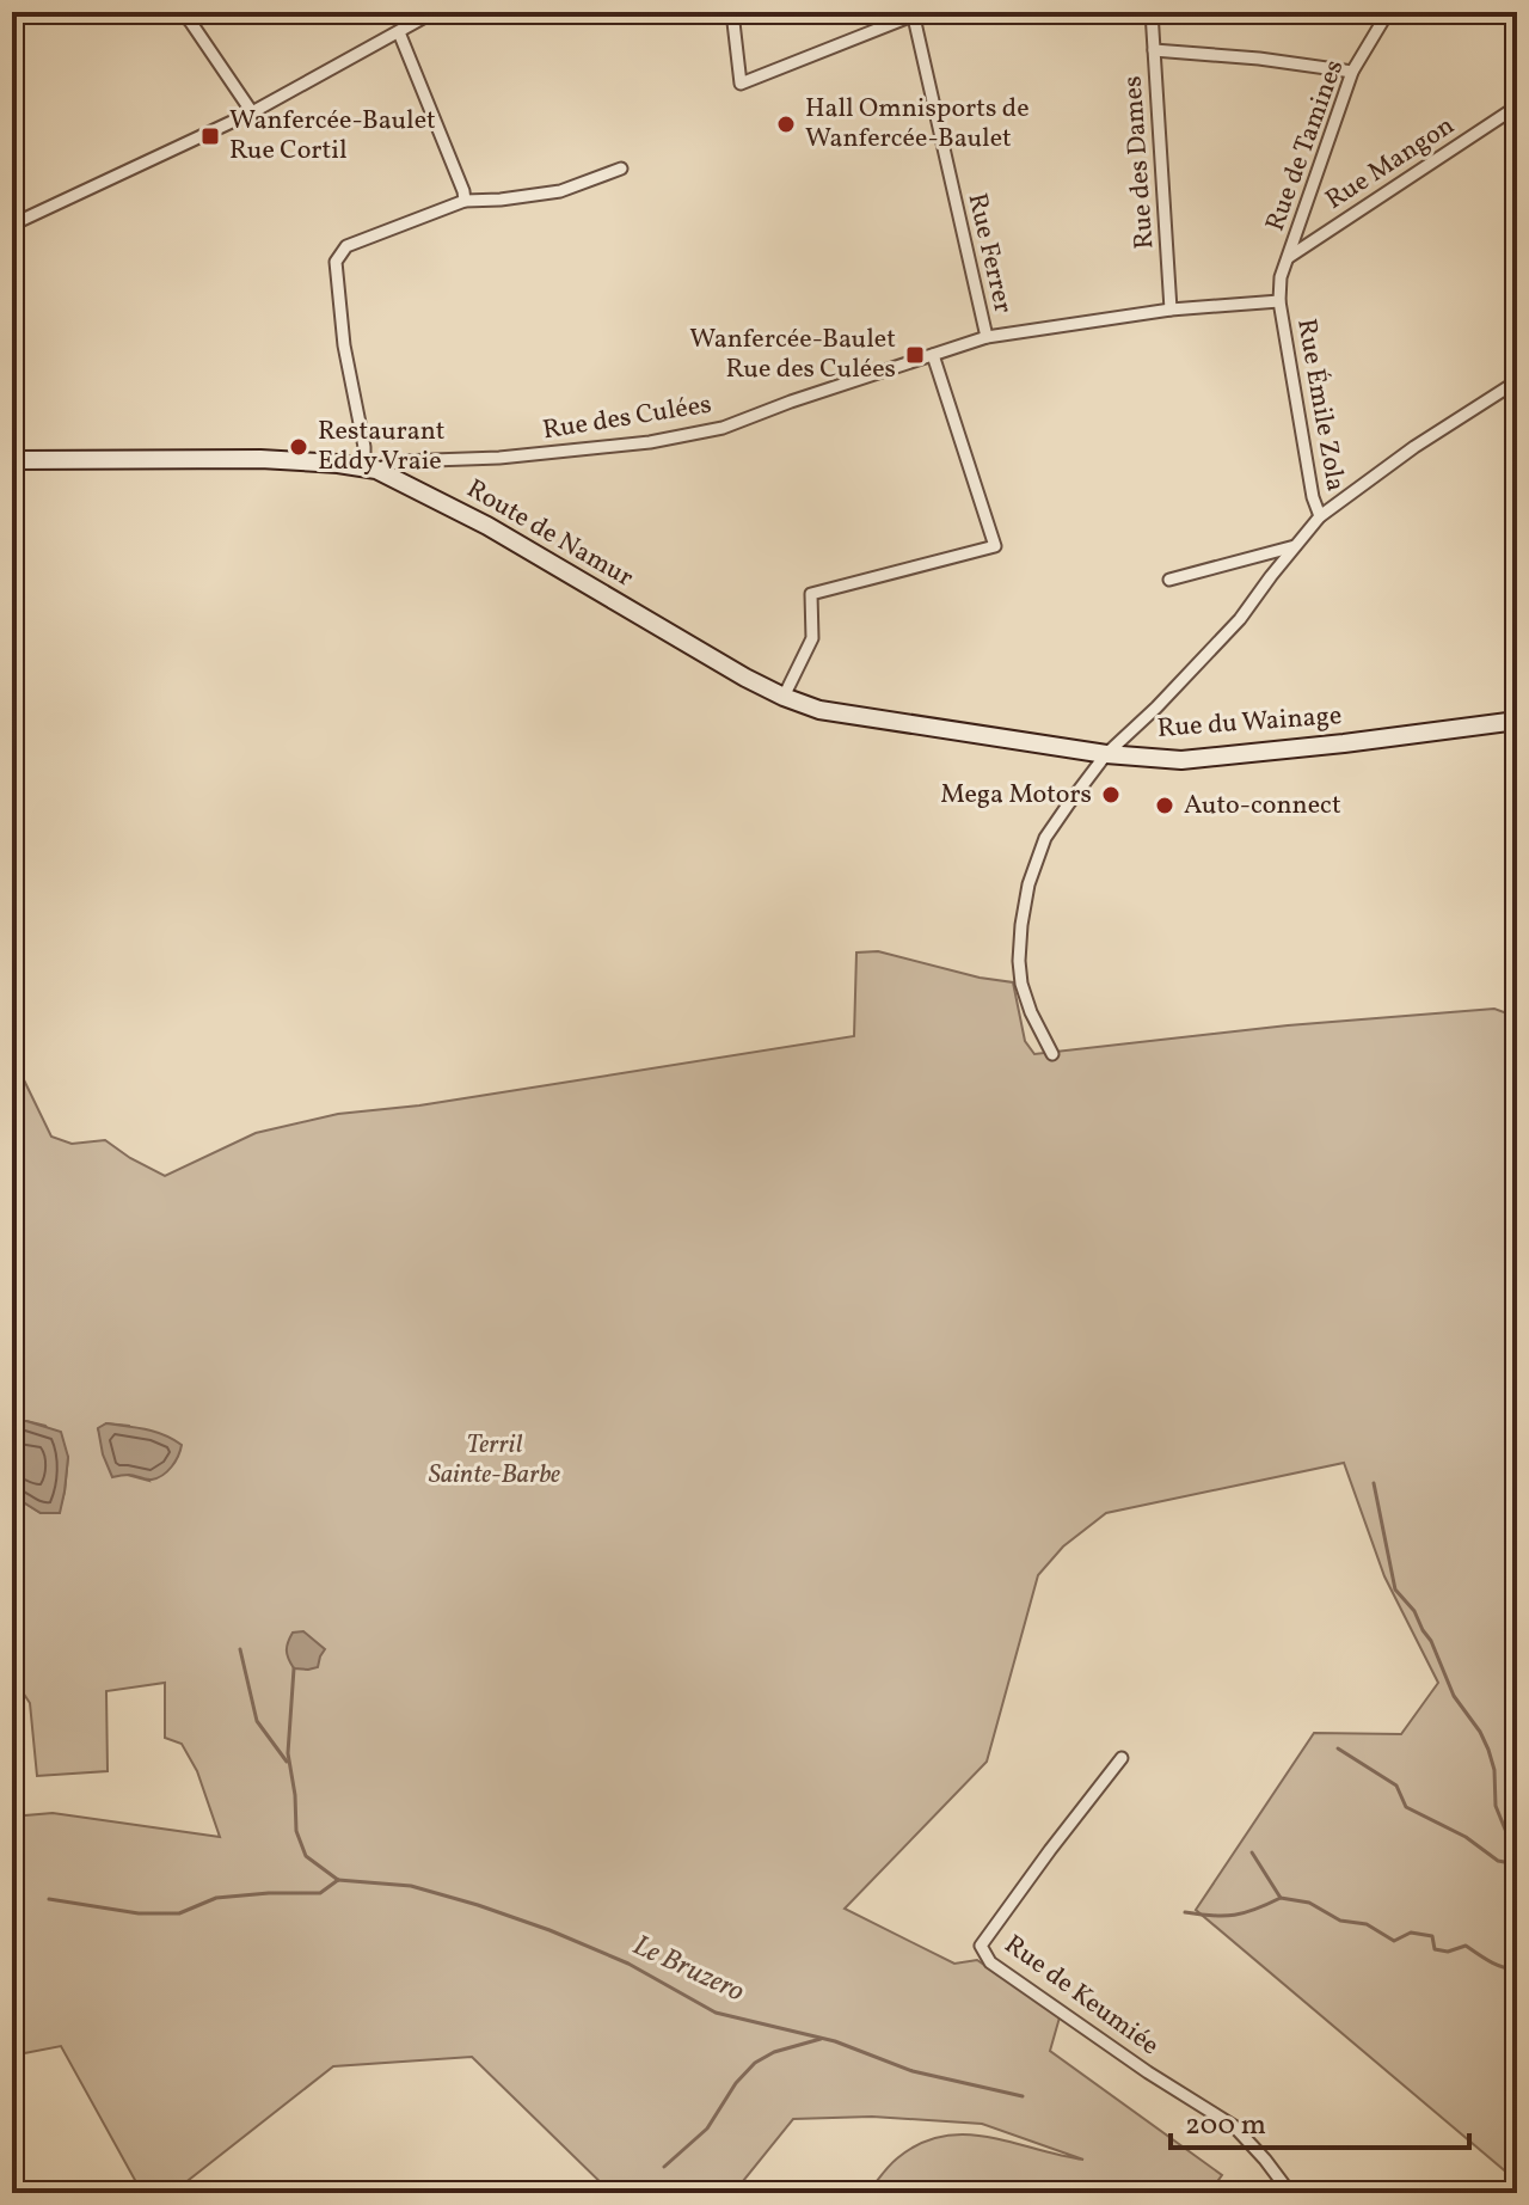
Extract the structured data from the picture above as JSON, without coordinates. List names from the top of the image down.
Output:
{
  "streets": {
    "main road": ["Route de Namur", "Rue du Wainage"],
    "street": [
      "Rue de Tamines",
      "Rue des Dames",
      "Rue Mangon",
      "Rue Ferrer",
      "Rue Émile Zola",
      "Rue des Culées",
      "Rue de Keumiée"
    ]
  },
  "crossings": [
    ["Rue de Tamines", "Rue Mangon"],
    ["Rue de Tamines", "Rue Émile Zola"],
    ["Rue de Tamines", "Rue des Culées"],
    ["Rue des Dames", "Rue des Culées"],
    ["Rue Ferrer", "Rue des Culées"],
    ["Rue Émile Zola", "Rue des Culées"],
    ["Rue des Culées", "Route de Namur"],
    ["Route de Namur", "Rue du Wainage"]
  ],
  "water": ["Le Bruzero"],
  "parks": ["Terril Sainte-Barbe"],
  "places": {
    "other": [
      "Hall Omnisports de Wanfercée-Baulet",
      "Restaurant Eddy Vraie",
      "Mega Motors",
      "Auto-connect"
    ],
    "transit": ["Wanfercée-Baulet Rue Cortil", "Wanfercée-Baulet Rue des Culées"]
  },
  "scale_bar": "200 m"
}
